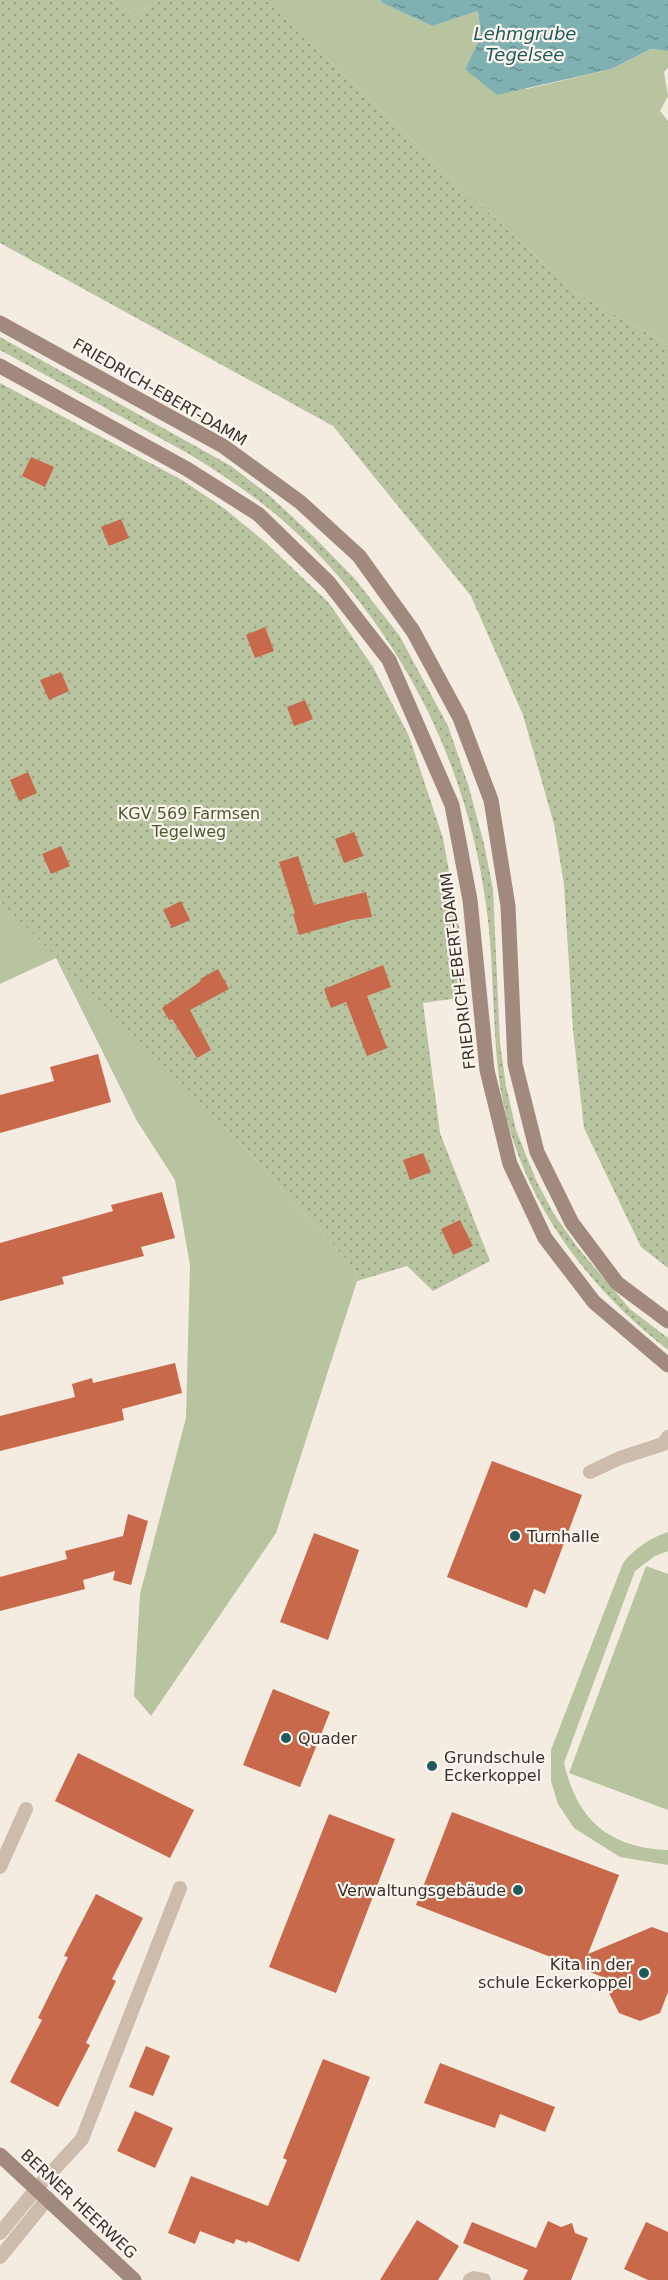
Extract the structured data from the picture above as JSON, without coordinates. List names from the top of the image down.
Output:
{
  "streets": {
    "main road": ["FRIEDRICH-EBERT-DAMM", "BERNER HEERWEG"]
  },
  "water": ["Lehmgrube Tegelsee"],
  "parks": ["KGV 569 Farmsen Tegelweg"],
  "places": [
    "Turnhalle",
    "Quader",
    "Grundschule Eckerkoppel",
    "Verwaltungsgebäude",
    "Kita in der schule Eckerkoppel"
  ]
}
